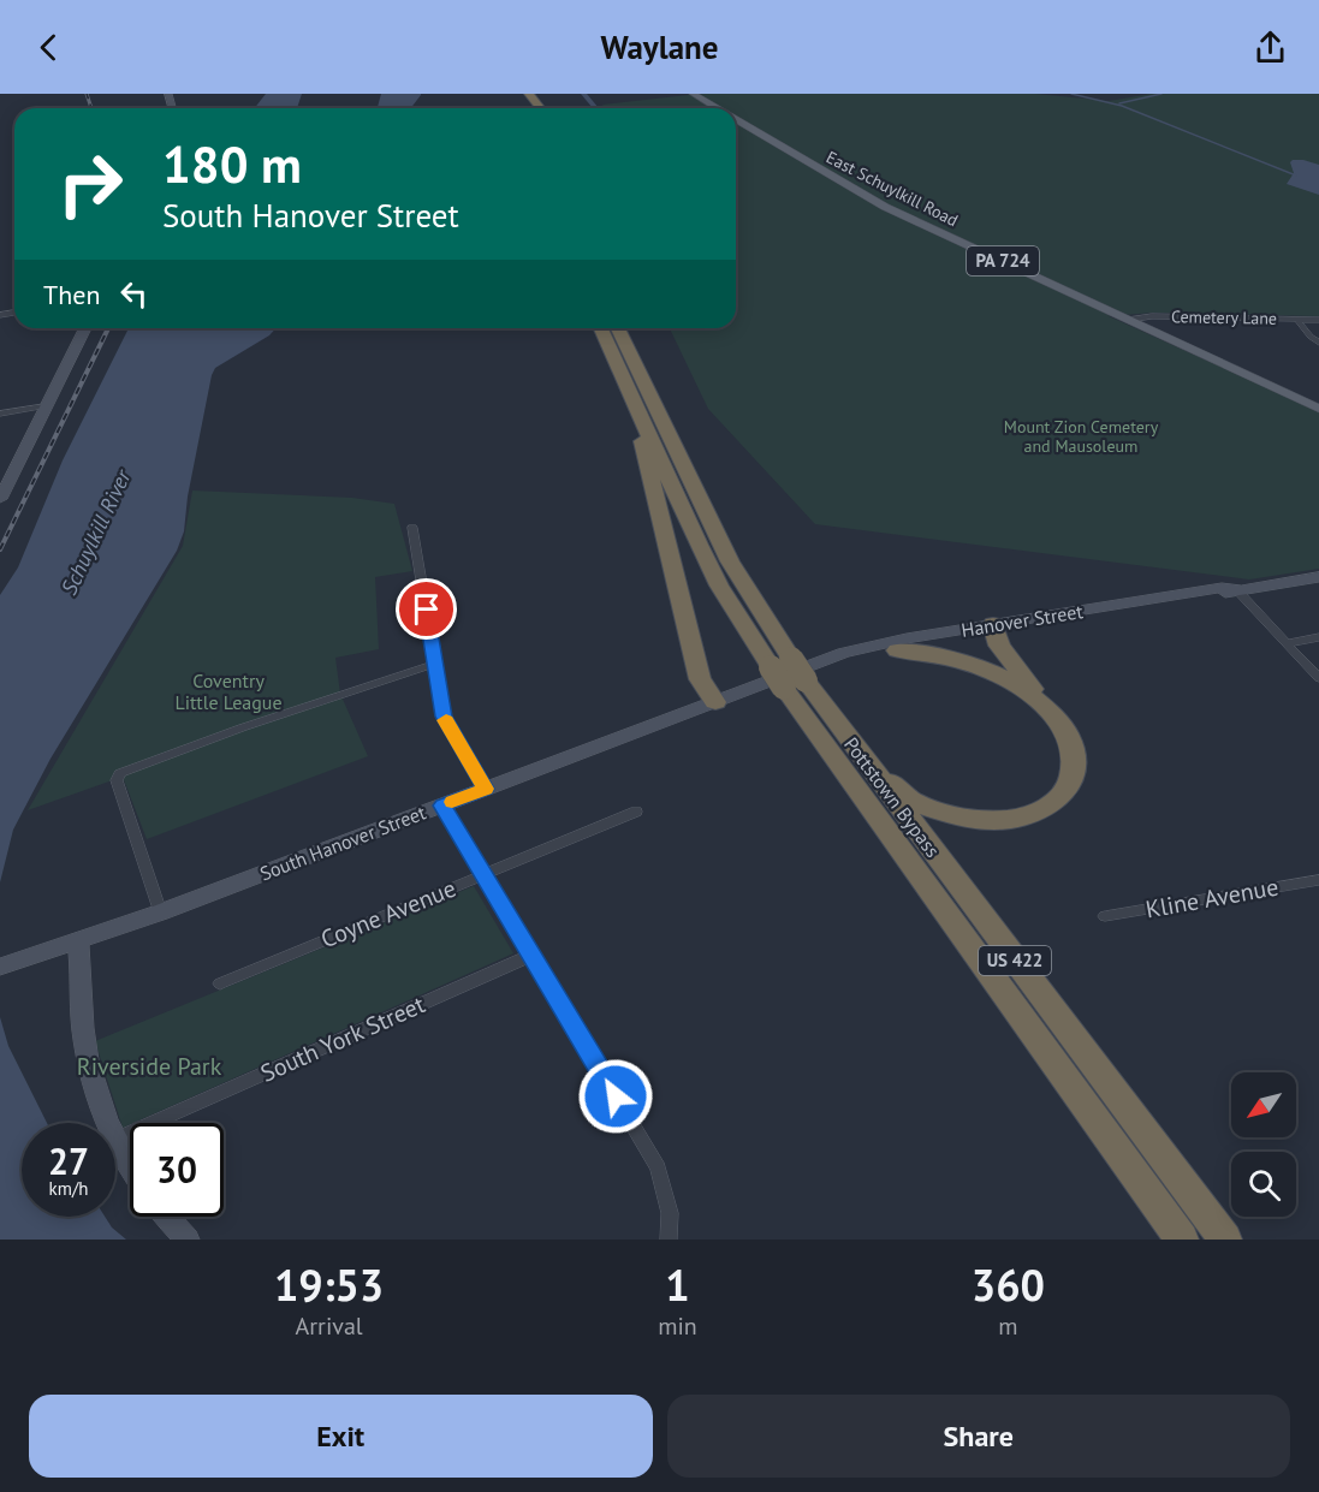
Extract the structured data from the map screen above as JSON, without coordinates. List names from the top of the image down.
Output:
{
  "streets": {
    "highway": ["Pottstown Bypass", "US 422"],
    "main road": [
      "East Schuylkill Road",
      "PA 724",
      "Hanover Street",
      "South Hanover Street"
    ],
    "street": [
      "Cemetery Lane",
      "Kline Avenue",
      "Coyne Avenue",
      "South York Street"
    ]
  },
  "crossings": [
    ["East Schuylkill Road", "Cemetery Lane"],
    ["Hanover Street", "Pottstown Bypass"],
    ["Hanover Street", "South Hanover Street"]
  ],
  "water": ["Schuylkill River"],
  "parks": ["Mount Zion Cemetery and Mausoleum", "Coventry Little League", "Riverside Park"],
  "north": "bottom left",
  "page": {
    "header": "Waylane",
    "turn": ["180 m", "South Hanover Street"],
    "then": "Then",
    "speed": "27 km/h",
    "limit": "30",
    "eta": [
      "19:53",
      "Arrival",
      "1",
      "min",
      "360",
      "m"
    ],
    "buttons": ["Exit", "Share"]
  }
}
